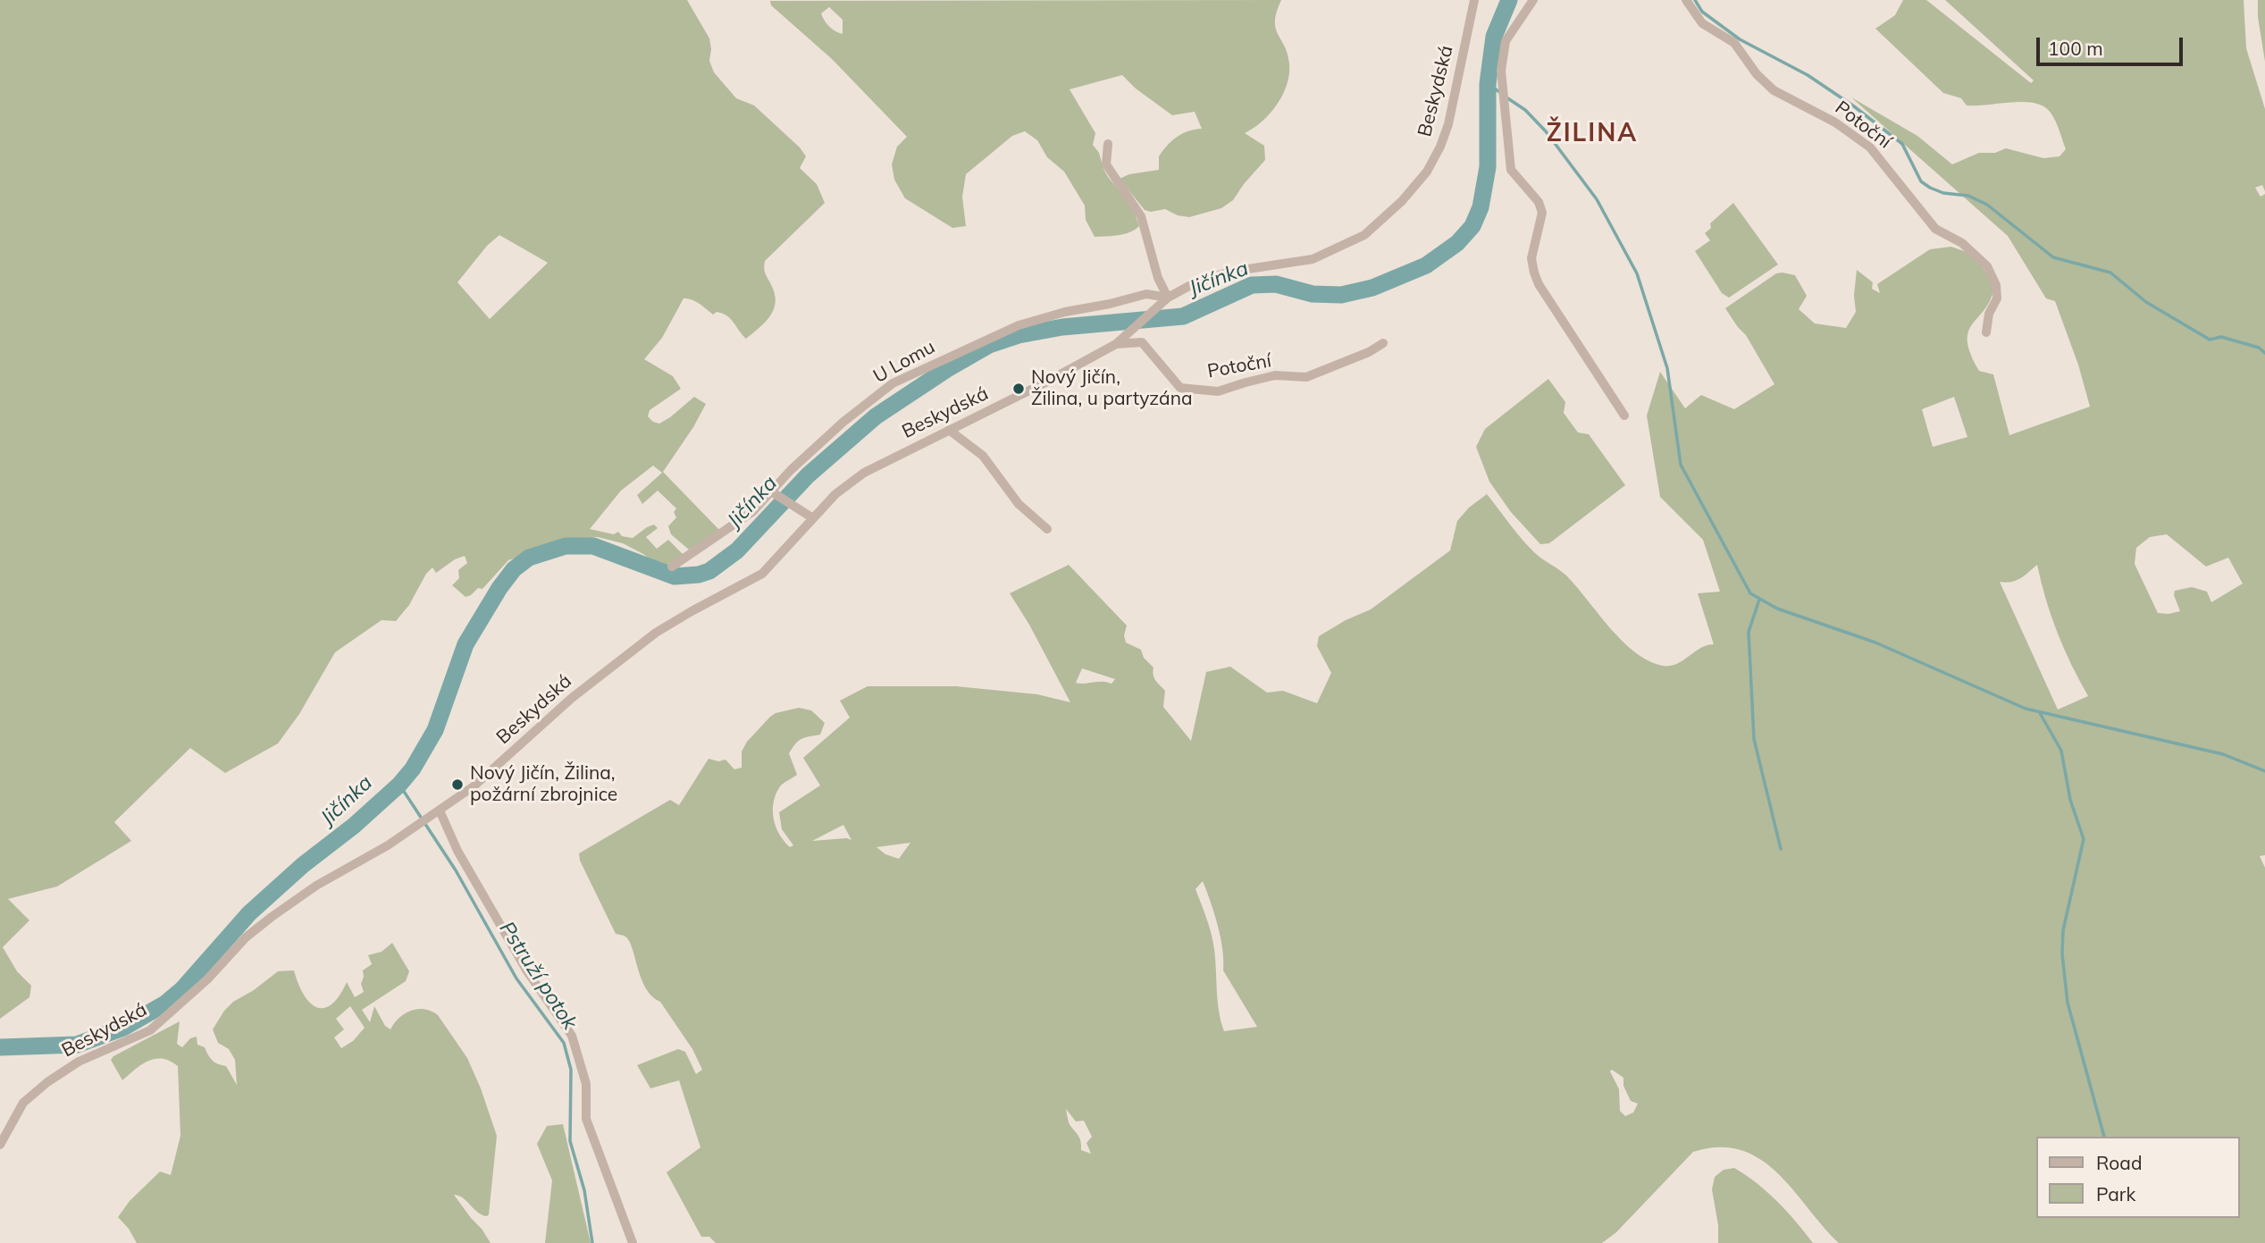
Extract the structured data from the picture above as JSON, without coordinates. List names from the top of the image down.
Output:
{
  "streets": {
    "street": ["Beskydská", "Potoční", "U Lomu"]
  },
  "crossings": [
    ["Beskydská", "Potoční"],
    ["Beskydská", "U Lomu"]
  ],
  "districts": ["ŽILINA"],
  "water": ["Jičínka", "Pstruží potok"],
  "places": ["Nový Jičín, Žilina, u partyzána", "Nový Jičín, Žilina, požární zbrojnice"],
  "legend": ["Road", "Park"],
  "scale_bar": "100 m"
}
